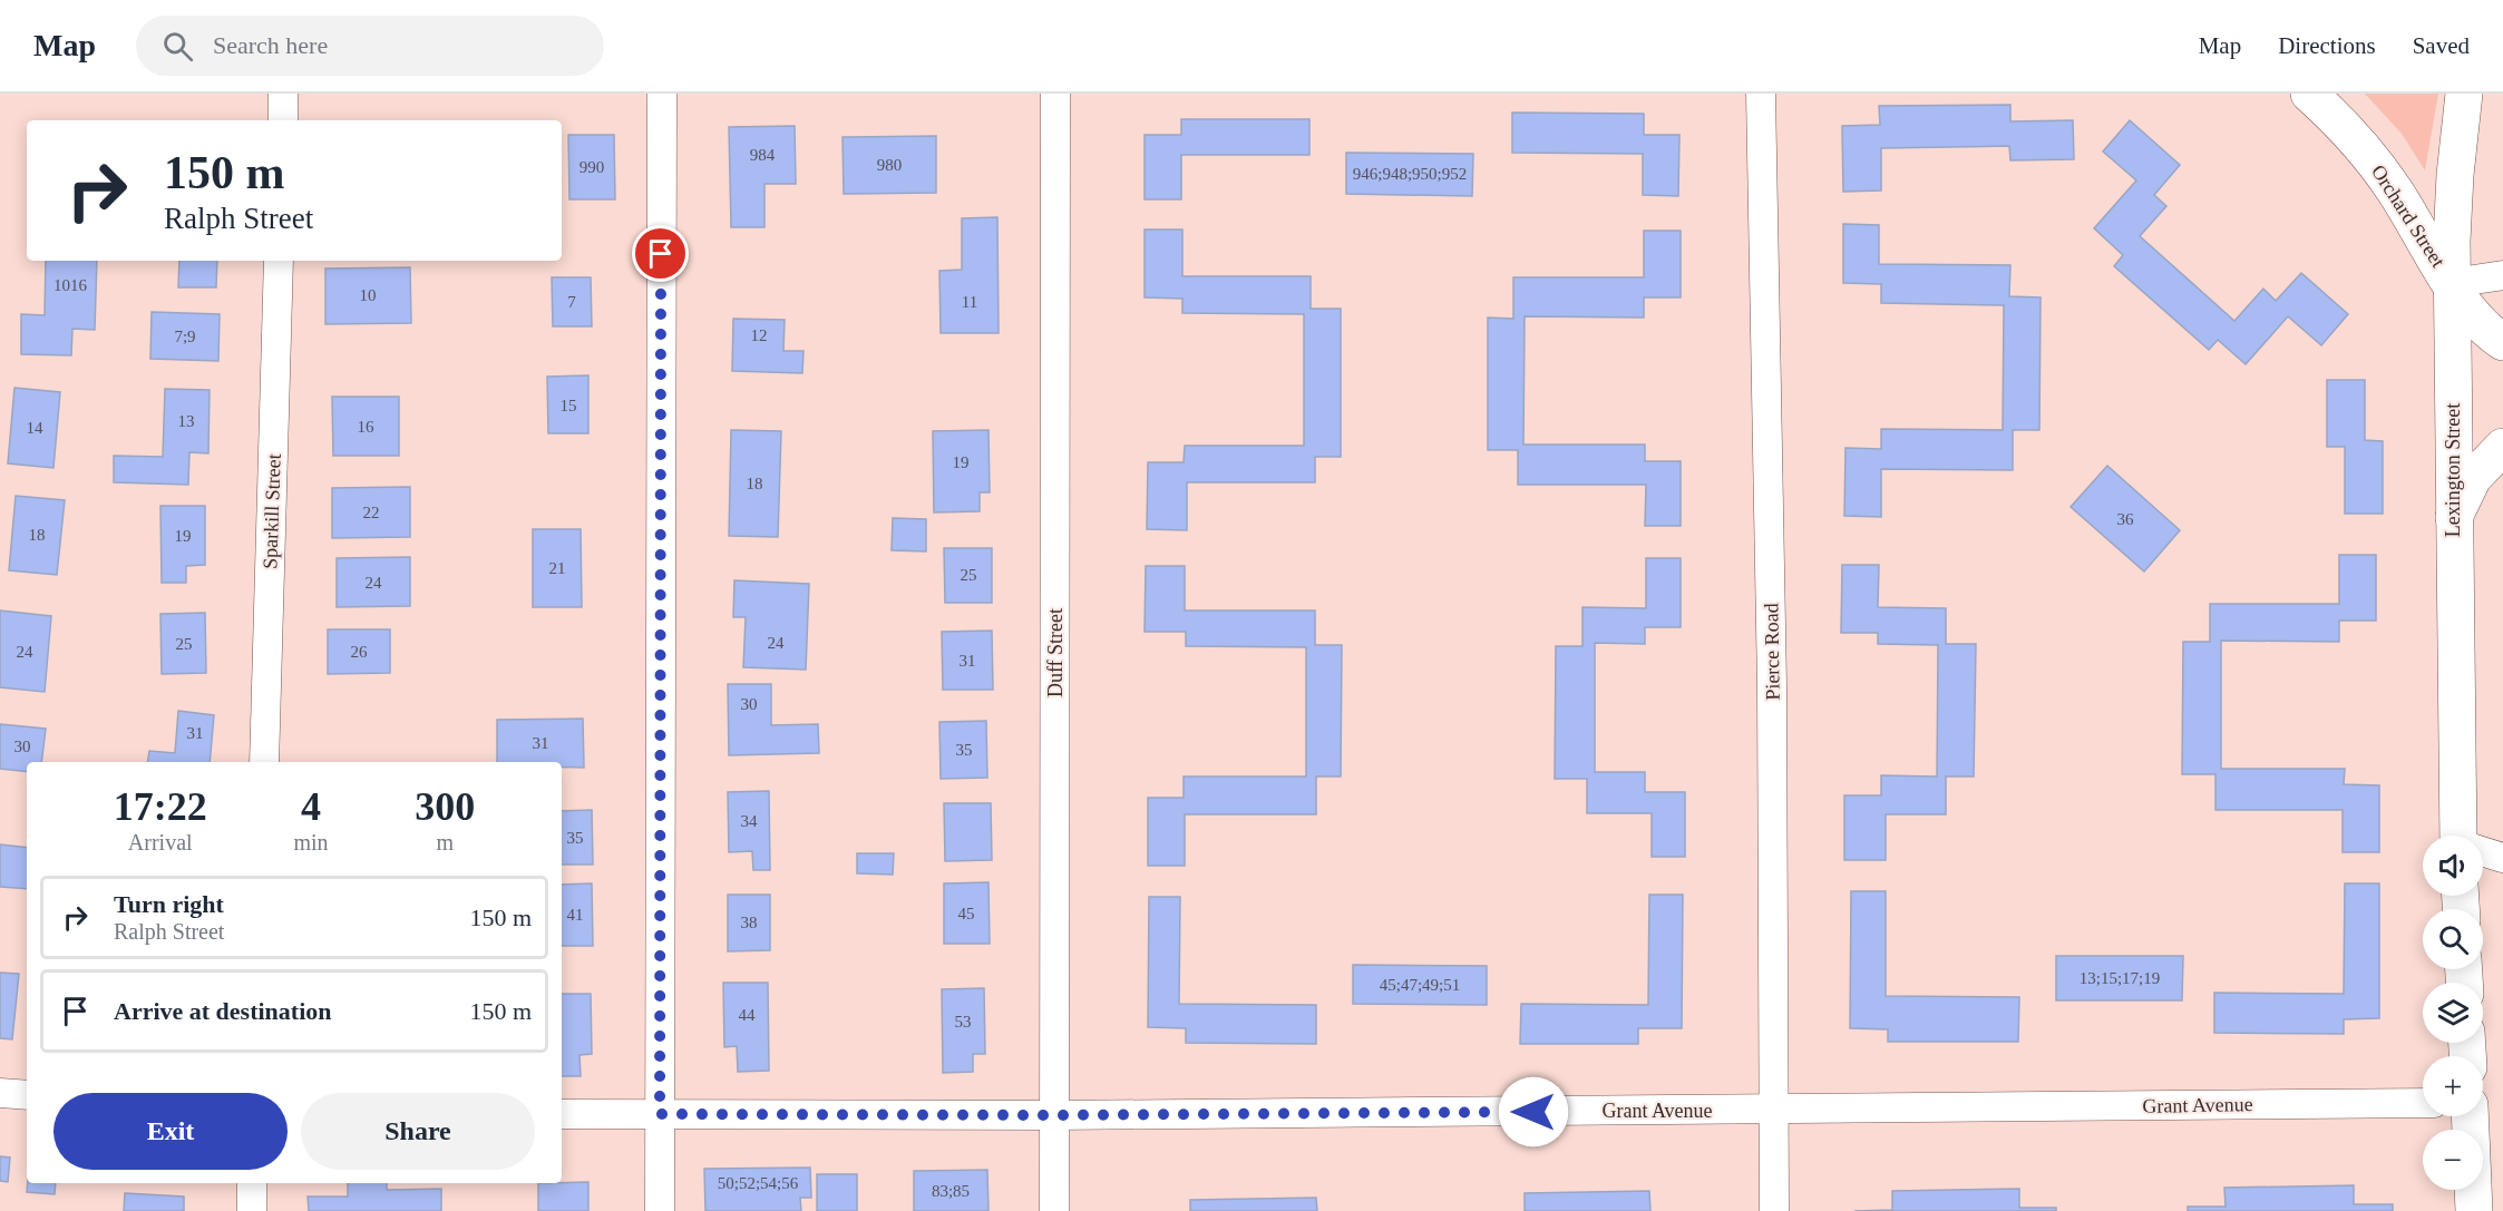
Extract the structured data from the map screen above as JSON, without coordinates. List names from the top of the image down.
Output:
{
  "streets": {
    "street": [
      "Orchard Street",
      "Lexington Street",
      "Sparkill Street",
      "Pierce Road",
      "Duff Street",
      "Grant Avenue"
    ]
  },
  "crossings": [
    ["Orchard Street", "Lexington Street"],
    ["Pierce Road", "Grant Avenue"],
    ["Duff Street", "Grant Avenue"]
  ],
  "house_numbers": [
    "984",
    "980",
    "990",
    "946;948;950;952",
    "1016",
    "10",
    "7",
    "11",
    "12",
    "7;9",
    "15",
    "13",
    "16",
    "14",
    "19",
    "18",
    "22",
    "36",
    "18",
    "19",
    "21",
    "25",
    "24",
    "24",
    "25",
    "24",
    "26",
    "31",
    "30",
    "31",
    "31",
    "30",
    "35",
    "34",
    "35",
    "45",
    "41",
    "38",
    "13;15;17;19",
    "45;47;49;51",
    "44",
    "53",
    "50;52;54;56",
    "83;85"
  ],
  "page": {
    "header": "Map",
    "search": "Search here",
    "nav": ["Map", "Directions", "Saved"],
    "turn": ["150 m", "Ralph Street"],
    "eta": [
      "17:22",
      "Arrival",
      "4",
      "min",
      "300",
      "m"
    ],
    "map_buttons": ["+", "−"],
    "list": [
      {
        "name": "Turn right",
        "note": "Ralph Street",
        "value": "150 m"
      },
      {
        "name": "Arrive at destination",
        "value": "150 m"
      }
    ],
    "buttons": ["Exit", "Share"]
  }
}
